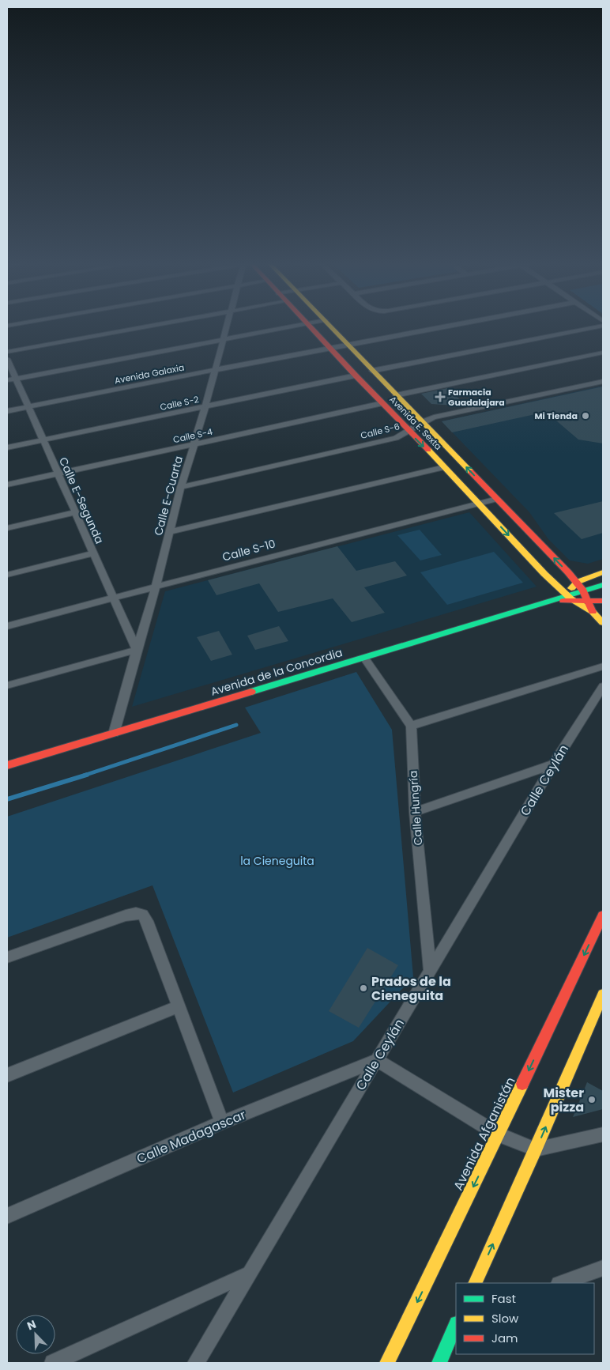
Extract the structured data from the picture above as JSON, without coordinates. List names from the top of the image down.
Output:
{
  "streets": {
    "street": [
      "Avenida Galaxia",
      "Calle S-2",
      "Avenida E. Sexta",
      "Calle S-6",
      "Calle S-4",
      "Calle E-Cuarta",
      "Calle E-Segunda",
      "Calle S-10",
      "Avenida de la Concordia",
      "Calle Ceylán",
      "Calle Hungría",
      "Avenida Afganistán",
      "Calle Madagascar"
    ]
  },
  "crossings": [
    ["Avenida Galaxia", "Avenida E. Sexta"],
    ["Avenida Galaxia", "Calle E-Cuarta"],
    ["Avenida Galaxia", "Calle E-Segunda"],
    ["Calle S-2", "Avenida E. Sexta"],
    ["Calle S-2", "Calle E-Cuarta"],
    ["Calle S-2", "Calle E-Segunda"],
    ["Avenida E. Sexta", "Calle S-6"],
    ["Avenida E. Sexta", "Calle S-4"],
    ["Avenida E. Sexta", "Calle S-10"],
    ["Avenida E. Sexta", "Avenida de la Concordia"],
    ["Calle S-6", "Calle E-Cuarta"],
    ["Calle S-4", "Calle E-Cuarta"],
    ["Calle S-4", "Calle E-Segunda"],
    ["Calle E-Cuarta", "Calle E-Segunda"],
    ["Calle E-Cuarta", "Calle S-10"],
    ["Calle E-Cuarta", "Avenida de la Concordia"],
    ["Calle E-Segunda", "Calle S-10"],
    ["Calle Ceylán", "Calle Hungría"],
    ["Calle Ceylán", "Calle Madagascar"]
  ],
  "parks": ["la Cieneguita"],
  "places": {
    "health": ["Farmacia Guadalajara"],
    "other": ["Mi Tienda", "Prados de la Cieneguita", "Mister pizza"]
  },
  "legend": ["Fast", "Slow", "Jam"],
  "north": "top left"
}
